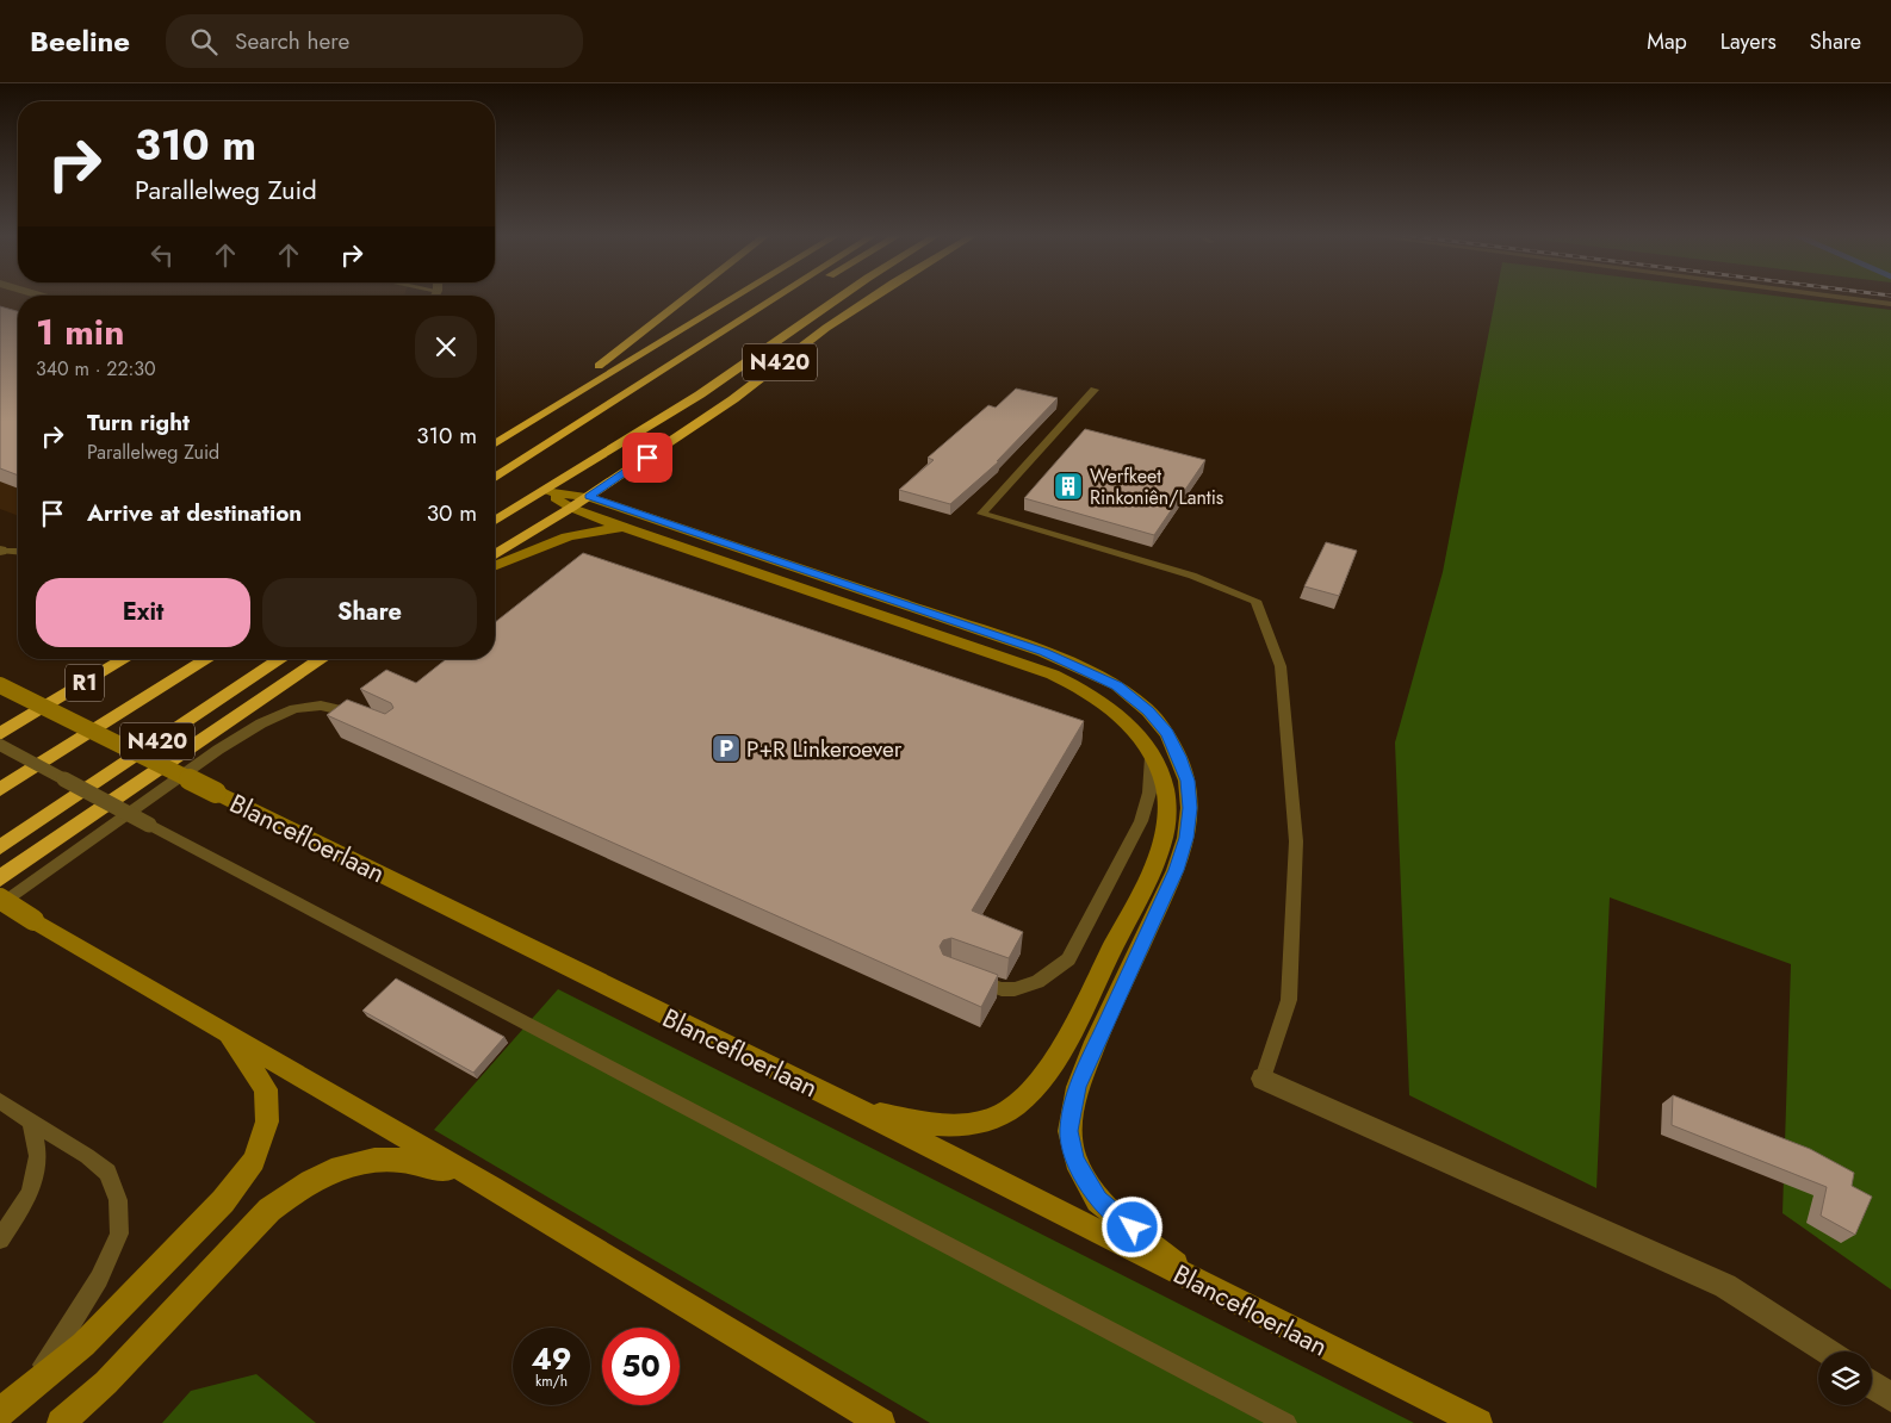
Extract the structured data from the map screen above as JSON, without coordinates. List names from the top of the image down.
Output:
{
  "streets": {
    "highway": ["N420", "R1"],
    "main road": ["Blancefloerlaan"]
  },
  "places": {
    "building": ["Werfkeet Rinkoniên/Lantis"],
    "parking": ["P+R Linkeroever"]
  },
  "page": {
    "header": "Beeline",
    "search": "Search here",
    "nav": ["Map", "Layers", "Share"],
    "turn": ["310 m", "Parallelweg Zuid"],
    "heading": ["1 min", "340 m · 22:30"],
    "list": [
      {
        "name": "Turn right",
        "note": "Parallelweg Zuid",
        "value": "310 m"
      },
      {
        "name": "Arrive at destination",
        "value": "30 m"
      }
    ],
    "buttons": ["Exit", "Share"],
    "speed": "49 km/h",
    "limit": "50"
  }
}
